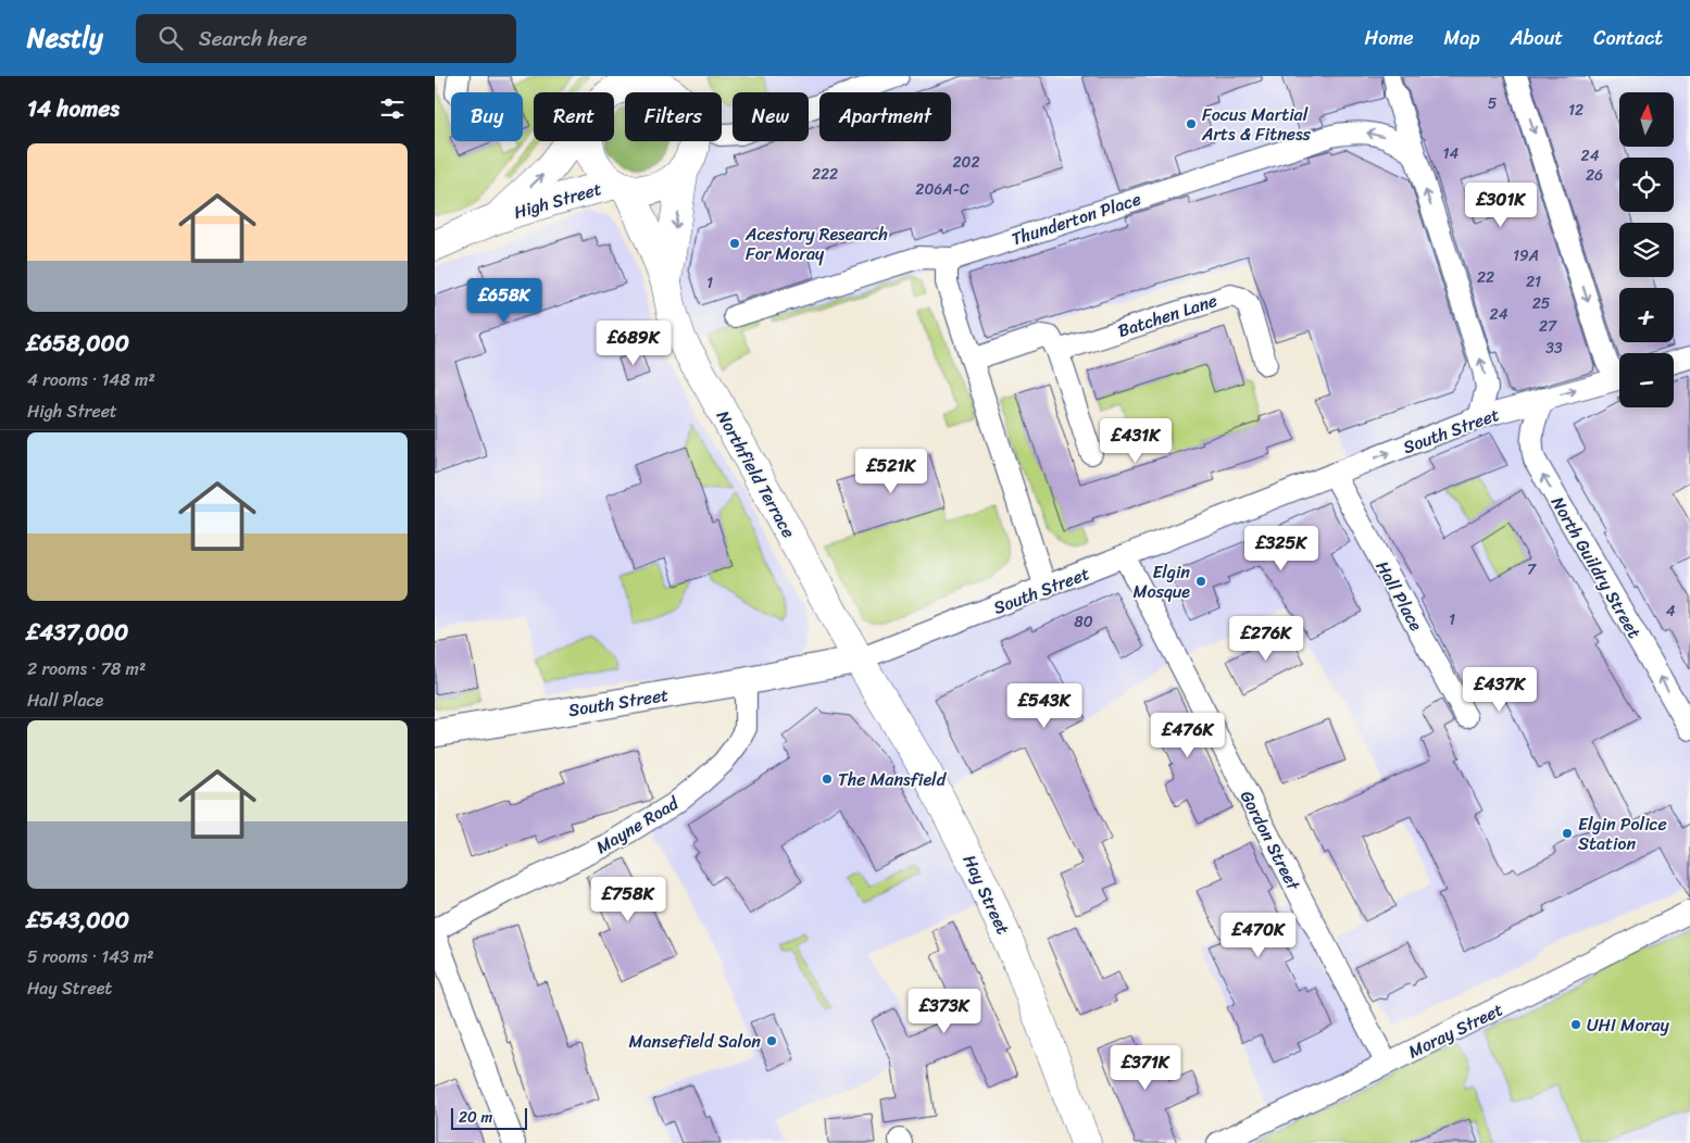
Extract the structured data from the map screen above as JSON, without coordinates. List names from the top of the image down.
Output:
{
  "streets": {
    "main road": ["High Street", "Northfield Terrace", "Hay Street"],
    "street": [
      "Thunderton Place",
      "Batchen Lane",
      "South Street",
      "North Guildry Street",
      "Hall Place",
      "Mayne Road",
      "Gordon Street",
      "Moray Street"
    ]
  },
  "crossings": [
    ["High Street", "Northfield Terrace"],
    ["South Street", "Northfield Terrace"],
    ["South Street", "North Guildry Street"],
    ["South Street", "Hall Place"],
    ["South Street", "Mayne Road"],
    ["South Street", "Gordon Street"],
    ["South Street", "Hay Street"],
    ["Northfield Terrace", "Hay Street"],
    ["Gordon Street", "Moray Street"]
  ],
  "one_way": ["Thunderton Place", "North Guildry Street"],
  "places": [
    "Focus Martial Arts & Fitness",
    "Acestory Research For Moray",
    "Elgin Mosque",
    "The Mansfield",
    "Elgin Police Station",
    "UHI Moray",
    "Mansefield Salon"
  ],
  "house_numbers": [
    "5",
    "12",
    "14",
    "24",
    "202",
    "222",
    "26",
    "206A-C",
    "19A",
    "22",
    "21",
    "1",
    "25",
    "24",
    "27",
    "33",
    "7",
    "4",
    "1",
    "80"
  ],
  "scale_bar": "20 m",
  "north": "top",
  "page": {
    "header": "Nestly",
    "search": "Search here",
    "nav": [
      "Home",
      "Map",
      "About",
      "Contact"
    ],
    "heading": "14 homes",
    "map_buttons": ["+", "−"],
    "chip": [
      "Buy",
      "Rent",
      "Filters",
      "New",
      "Apartment"
    ],
    "list": [
      {
        "name": "£658,000",
        "note": "4 rooms · 148 m² · High Street"
      },
      {
        "name": "£437,000",
        "note": "2 rooms · 78 m² · Hall Place"
      },
      {
        "name": "£543,000",
        "note": "5 rooms · 143 m² · Hay Street"
      }
    ],
    "price": [
      "£301K",
      "£658K",
      "£689K",
      "£431K",
      "£521K",
      "£325K",
      "£276K",
      "£437K",
      "£543K",
      "£476K",
      "£758K",
      "£470K",
      "£373K",
      "£371K"
    ],
    "scale": "20 m"
  }
}
